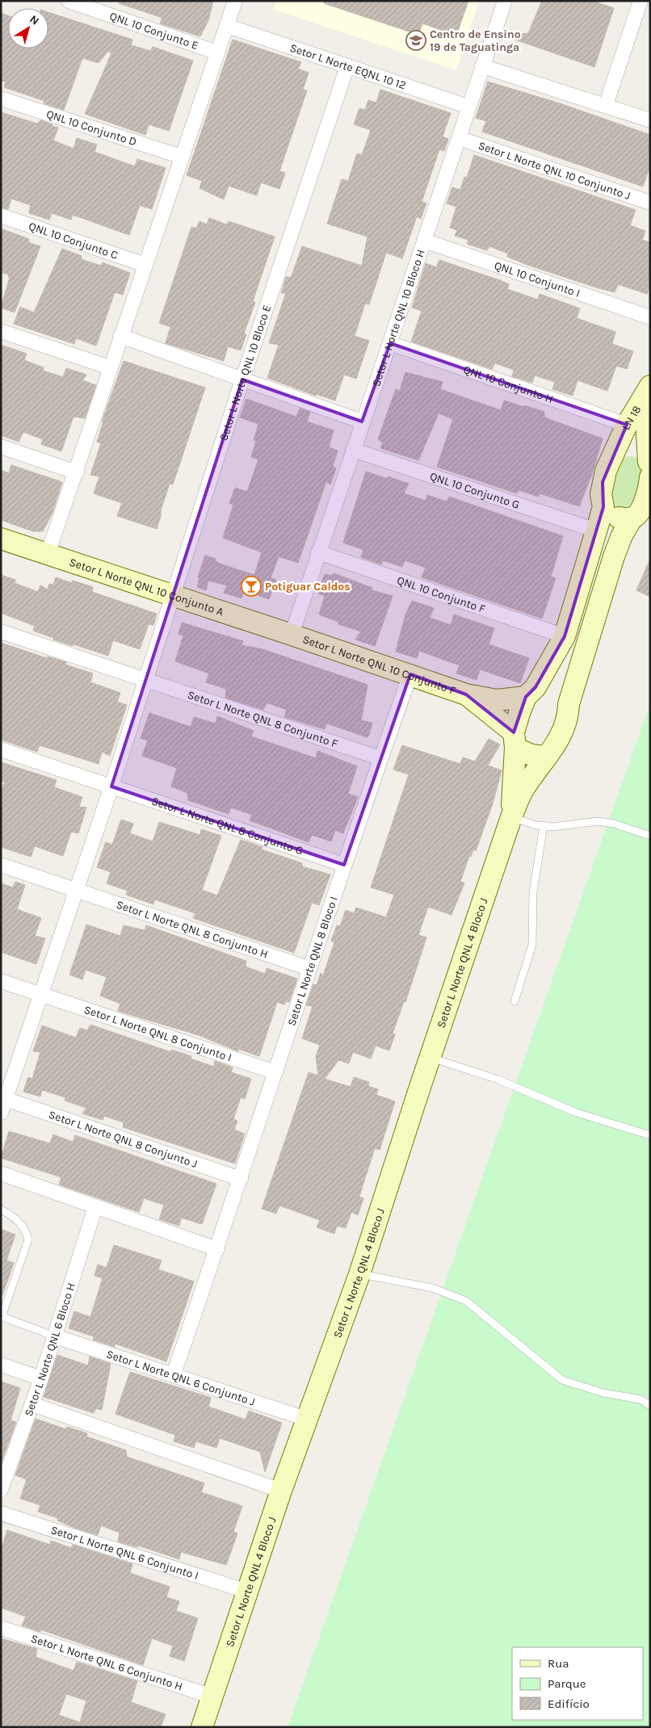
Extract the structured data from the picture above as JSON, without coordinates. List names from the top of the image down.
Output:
{
  "streets": {
    "main road": [
      "LN 18",
      "Setor L Norte QNL 10 Conjunto A",
      "Setor L Norte QNL 10 Conjunto F",
      "Setor L Norte QNL 4 Bloco J"
    ],
    "street": [
      "QNL 10 Conjunto E",
      "Setor L Norte EQNL 10 12",
      "QNL 10 Conjunto D",
      "Setor L Norte QNL 10 Conjunto J",
      "QNL 10 Conjunto C",
      "QNL 10 Conjunto I",
      "Setor L Norte QNL 10 Bloco H",
      "Setor L Norte QNL 10 Bloco E",
      "QNL 10 Conjunto H",
      "QNL 10 Conjunto G",
      "QNL 10 Conjunto F",
      "Setor L Norte QNL 8 Conjunto F",
      "Setor L Norte QNL 8 Conjunto G",
      "Setor L Norte QNL 8 Conjunto H",
      "Setor L Norte QNL 8 Bloco I",
      "Setor L Norte QNL 8 Conjunto I",
      "Setor L Norte QNL 8 Conjunto J",
      "Setor L Norte QNL 6 Bloco H",
      "Setor L Norte QNL 6 Conjunto J",
      "Setor L Norte QNL 6 Conjunto I",
      "Setor L Norte QNL 6 Conjunto H"
    ]
  },
  "crossings": [
    ["Setor L Norte EQNL 10 12", "Setor L Norte QNL 10 Bloco H"],
    ["Setor L Norte EQNL 10 12", "Setor L Norte QNL 10 Bloco E"],
    ["Setor L Norte QNL 10 Conjunto J", "Setor L Norte QNL 10 Bloco H"],
    ["QNL 10 Conjunto I", "Setor L Norte QNL 10 Bloco H"],
    ["Setor L Norte QNL 10 Bloco H", "QNL 10 Conjunto H"],
    ["Setor L Norte QNL 10 Bloco H", "QNL 10 Conjunto G"],
    ["Setor L Norte QNL 10 Bloco H", "Setor L Norte QNL 10 Conjunto A"],
    ["Setor L Norte QNL 10 Bloco H", "QNL 10 Conjunto F"],
    ["Setor L Norte QNL 10 Bloco H", "Setor L Norte QNL 10 Conjunto F"],
    ["Setor L Norte QNL 10 Bloco E", "Setor L Norte QNL 10 Conjunto A"],
    ["Setor L Norte QNL 10 Bloco E", "Setor L Norte QNL 8 Conjunto F"],
    ["Setor L Norte QNL 10 Bloco E", "Setor L Norte QNL 8 Conjunto G"],
    ["Setor L Norte QNL 10 Bloco E", "Setor L Norte QNL 8 Conjunto H"],
    ["Setor L Norte QNL 10 Bloco E", "Setor L Norte QNL 8 Conjunto I"],
    ["Setor L Norte QNL 10 Bloco E", "Setor L Norte QNL 8 Conjunto J"],
    ["QNL 10 Conjunto H", "LN 18"],
    ["Setor L Norte QNL 10 Conjunto A", "Setor L Norte QNL 10 Conjunto F"],
    ["Setor L Norte QNL 10 Conjunto F", "Setor L Norte QNL 8 Bloco I"],
    ["Setor L Norte QNL 8 Conjunto F", "Setor L Norte QNL 8 Bloco I"],
    ["Setor L Norte QNL 8 Conjunto G", "Setor L Norte QNL 8 Bloco I"],
    ["Setor L Norte QNL 8 Conjunto H", "Setor L Norte QNL 8 Bloco I"],
    ["Setor L Norte QNL 8 Bloco I", "Setor L Norte QNL 8 Conjunto I"],
    ["Setor L Norte QNL 8 Bloco I", "Setor L Norte QNL 8 Conjunto J"],
    ["Setor L Norte QNL 8 Bloco I", "Setor L Norte QNL 6 Conjunto J"],
    ["Setor L Norte QNL 4 Bloco J", "Setor L Norte QNL 6 Conjunto J"],
    ["Setor L Norte QNL 4 Bloco J", "Setor L Norte QNL 6 Conjunto I"],
    ["Setor L Norte QNL 4 Bloco J", "Setor L Norte QNL 6 Conjunto H"],
    ["Setor L Norte QNL 6 Bloco H", "Setor L Norte QNL 6 Conjunto J"]
  ],
  "places": {
    "school or university": ["Centro de Ensino 19 de Taguatinga"],
    "bar": ["Potiguar Caldos"]
  },
  "legend": ["Rua", "Parque", "Edifício"],
  "north": "top right"
}
